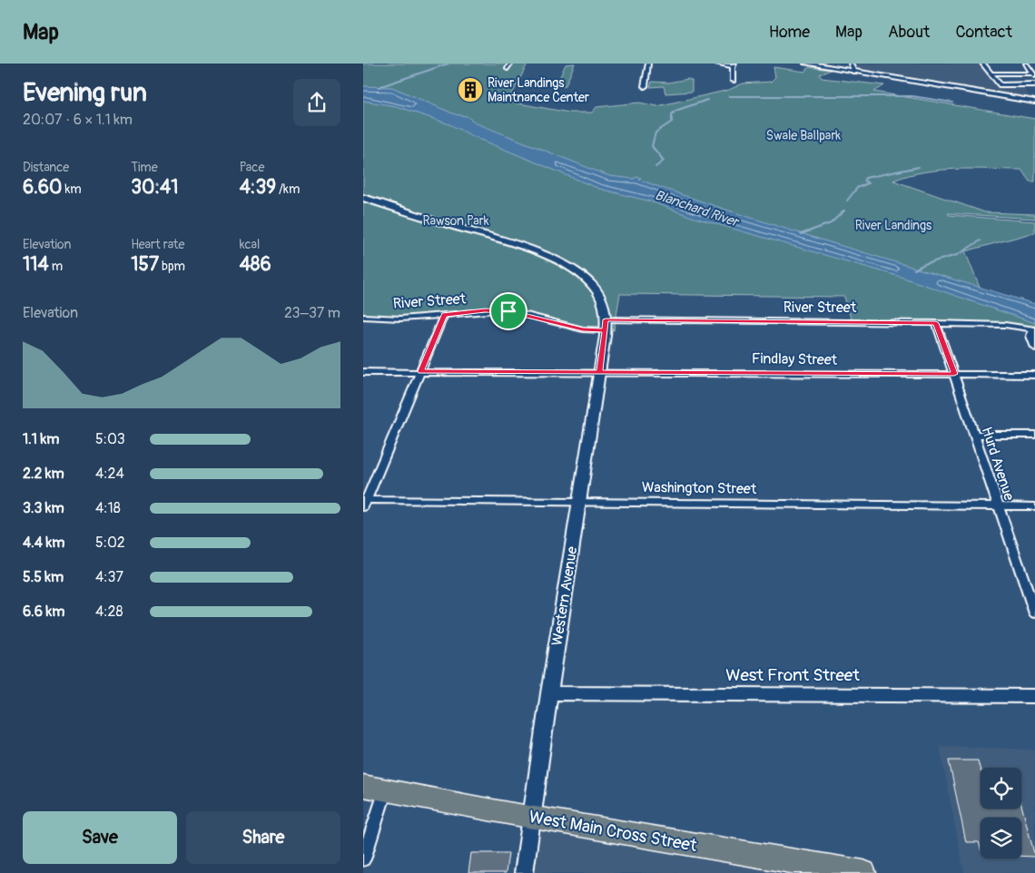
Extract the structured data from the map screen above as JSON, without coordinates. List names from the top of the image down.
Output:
{
  "streets": {
    "highway": ["West Main Cross Street"],
    "main road": ["Western Avenue", "West Front Street"],
    "street": [
      "River Street",
      "Findlay Street",
      "Hurd Avenue",
      "Washington Street"
    ]
  },
  "crossings": [
    ["River Street", "Hurd Avenue"],
    ["River Street", "Western Avenue"],
    ["Findlay Street", "Hurd Avenue"],
    ["Findlay Street", "Western Avenue"],
    ["Hurd Avenue", "Washington Street"],
    ["Washington Street", "Western Avenue"],
    ["Western Avenue", "West Front Street"],
    ["Western Avenue", "West Main Cross Street"]
  ],
  "water": ["Blanchard River"],
  "parks": ["Swale Ballpark", "Rawson Park", "River Landings"],
  "places": {
    "building": ["River Landings Maintnance Center"]
  },
  "page": {
    "header": "Map",
    "nav": [
      "Home",
      "Map",
      "About",
      "Contact"
    ],
    "heading": ["Evening run", "20:07 · 6 × 1.1 km"],
    "stats": [
      ["Distance", "6.60 km"],
      ["Time", "30:41"],
      ["Pace", "4:39 /km"],
      ["Elevation", "114 m"],
      ["Heart rate", "157 bpm"],
      ["kcal", "486"]
    ],
    "chart": ["Elevation", "23–37 m"],
    "list": [
      {
        "name": "1.1 km",
        "note": "5:03"
      },
      {
        "name": "2.2 km",
        "note": "4:24"
      },
      {
        "name": "3.3 km",
        "note": "4:18"
      },
      {
        "name": "4.4 km",
        "note": "5:02"
      },
      {
        "name": "5.5 km",
        "note": "4:37"
      },
      {
        "name": "6.6 km",
        "note": "4:28"
      }
    ],
    "buttons": ["Save", "Share"]
  }
}
